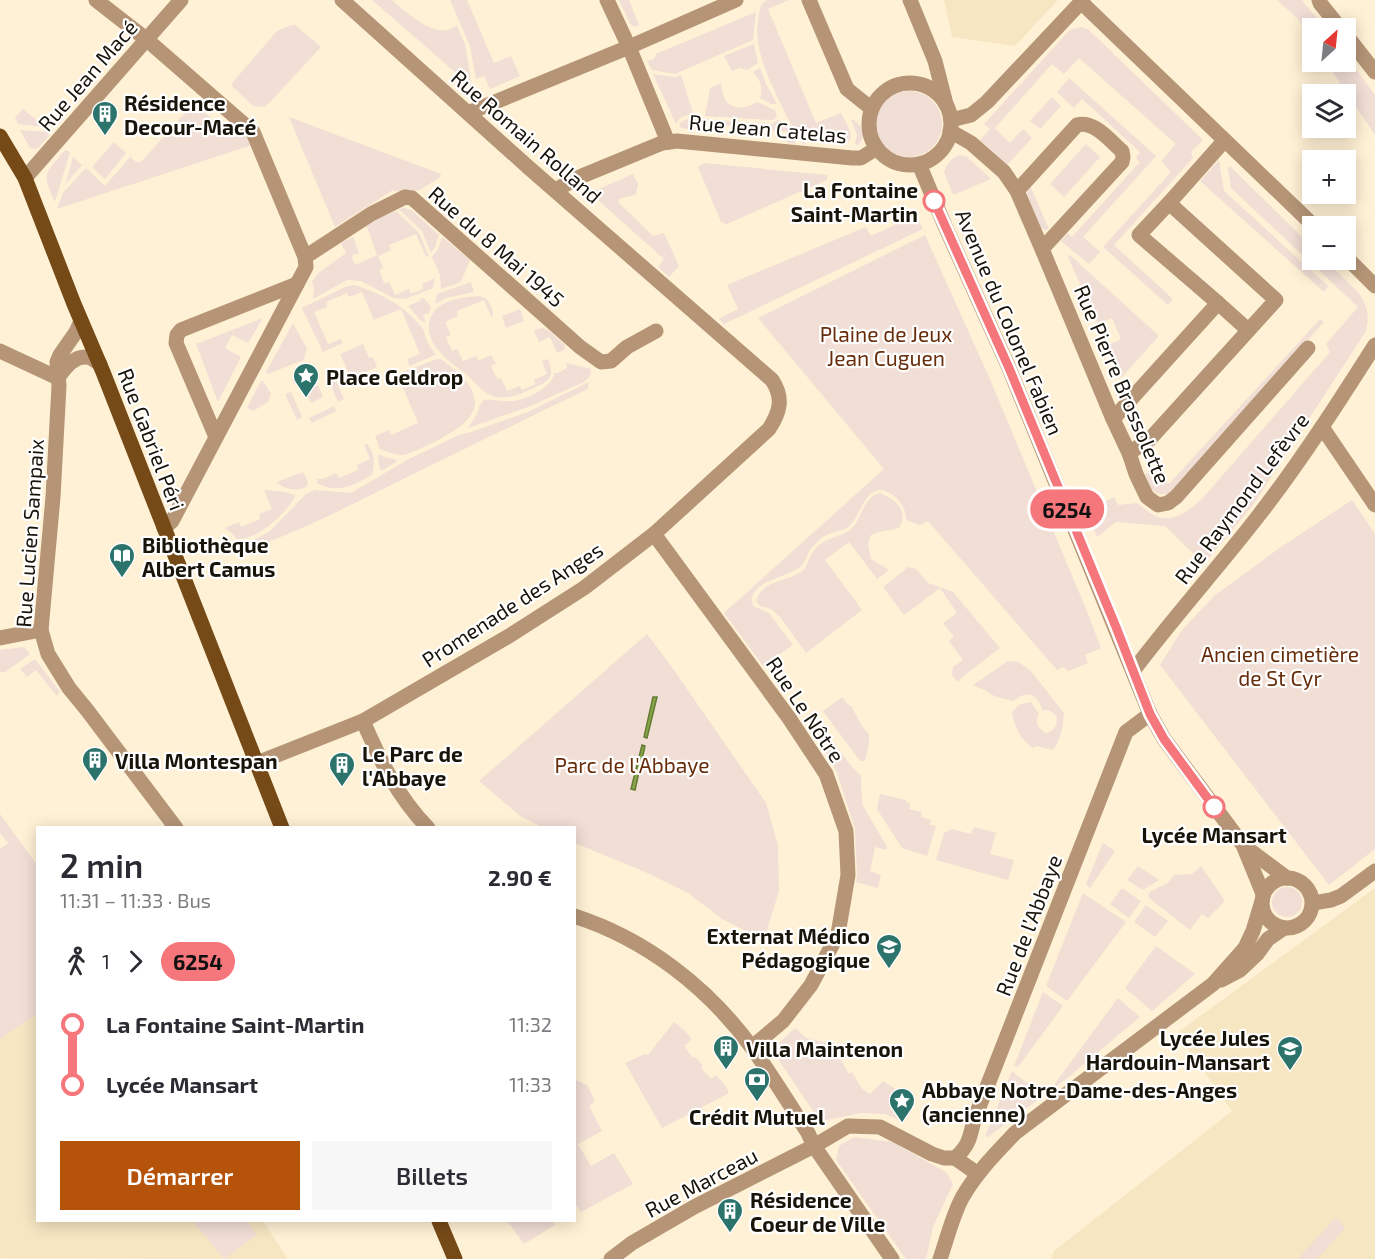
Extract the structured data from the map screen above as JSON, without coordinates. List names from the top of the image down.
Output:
{
  "streets": {
    "main road": ["Rue Gabriel Péri"],
    "street": [
      "Rue Jean Macé",
      "Rue Jean Catelas",
      "Rue Romain Rolland",
      "Rue du 8 Mai 1945",
      "Avenue du Colonel Fabien",
      "Rue Pierre Brossolette",
      "Rue Raymond Lefèvre",
      "Rue Lucien Sampaix",
      "Promenade des Anges",
      "Rue Le Nôtre",
      "Rue de l’Abbaye",
      "Rue Marceau"
    ]
  },
  "crossings": [
    ["Rue Jean Macé", "Rue Gabriel Péri"],
    ["Rue Jean Catelas", "Rue Romain Rolland"],
    ["Rue Jean Catelas", "Avenue du Colonel Fabien"],
    ["Rue Jean Catelas", "Rue Pierre Brossolette"],
    ["Rue Romain Rolland", "Promenade des Anges"],
    ["Avenue du Colonel Fabien", "Rue Pierre Brossolette"],
    ["Avenue du Colonel Fabien", "Rue Raymond Lefèvre"],
    ["Avenue du Colonel Fabien", "Rue de l’Abbaye"],
    ["Rue Gabriel Péri", "Rue Lucien Sampaix"],
    ["Rue Gabriel Péri", "Promenade des Anges"],
    ["Promenade des Anges", "Rue Le Nôtre"],
    ["Rue de l’Abbaye", "Rue Marceau"]
  ],
  "parks": ["Plaine de Jeux Jean Cuguen", "Ancien cimetière de St Cyr", "Parc de l'Abbaye"],
  "places": {
    "building": [
      "Résidence Decour-Macé",
      "Villa Montespan",
      "Le Parc de l'Abbaye",
      "Villa Maintenon",
      "Résidence Coeur de Ville"
    ],
    "other": ["La Fontaine Saint-Martin", "Lycée Mansart"],
    "place": ["Place Geldrop", "Abbaye Notre-Dame-des-Anges (ancienne)"],
    "library": ["Bibliothèque Albert Camus"],
    "school or university": ["Externat Médico Pédagogique", "Lycée Jules Hardouin-Mansart"],
    "bank": ["Crédit Mutuel"]
  },
  "lines": ["bus line 6254"],
  "north": "top right",
  "page": {
    "on_map": "6254",
    "map_buttons": ["+", "−"],
    "heading": ["2 min", "11:31 – 11:33 · Bus", "2.90 €"],
    "legs": ["1", "6254"],
    "list": [
      {
        "name": "La Fontaine Saint-Martin",
        "value": "11:32"
      },
      {
        "name": "Lycée Mansart",
        "value": "11:33"
      }
    ],
    "buttons": ["Démarrer", "Billets"]
  }
}
